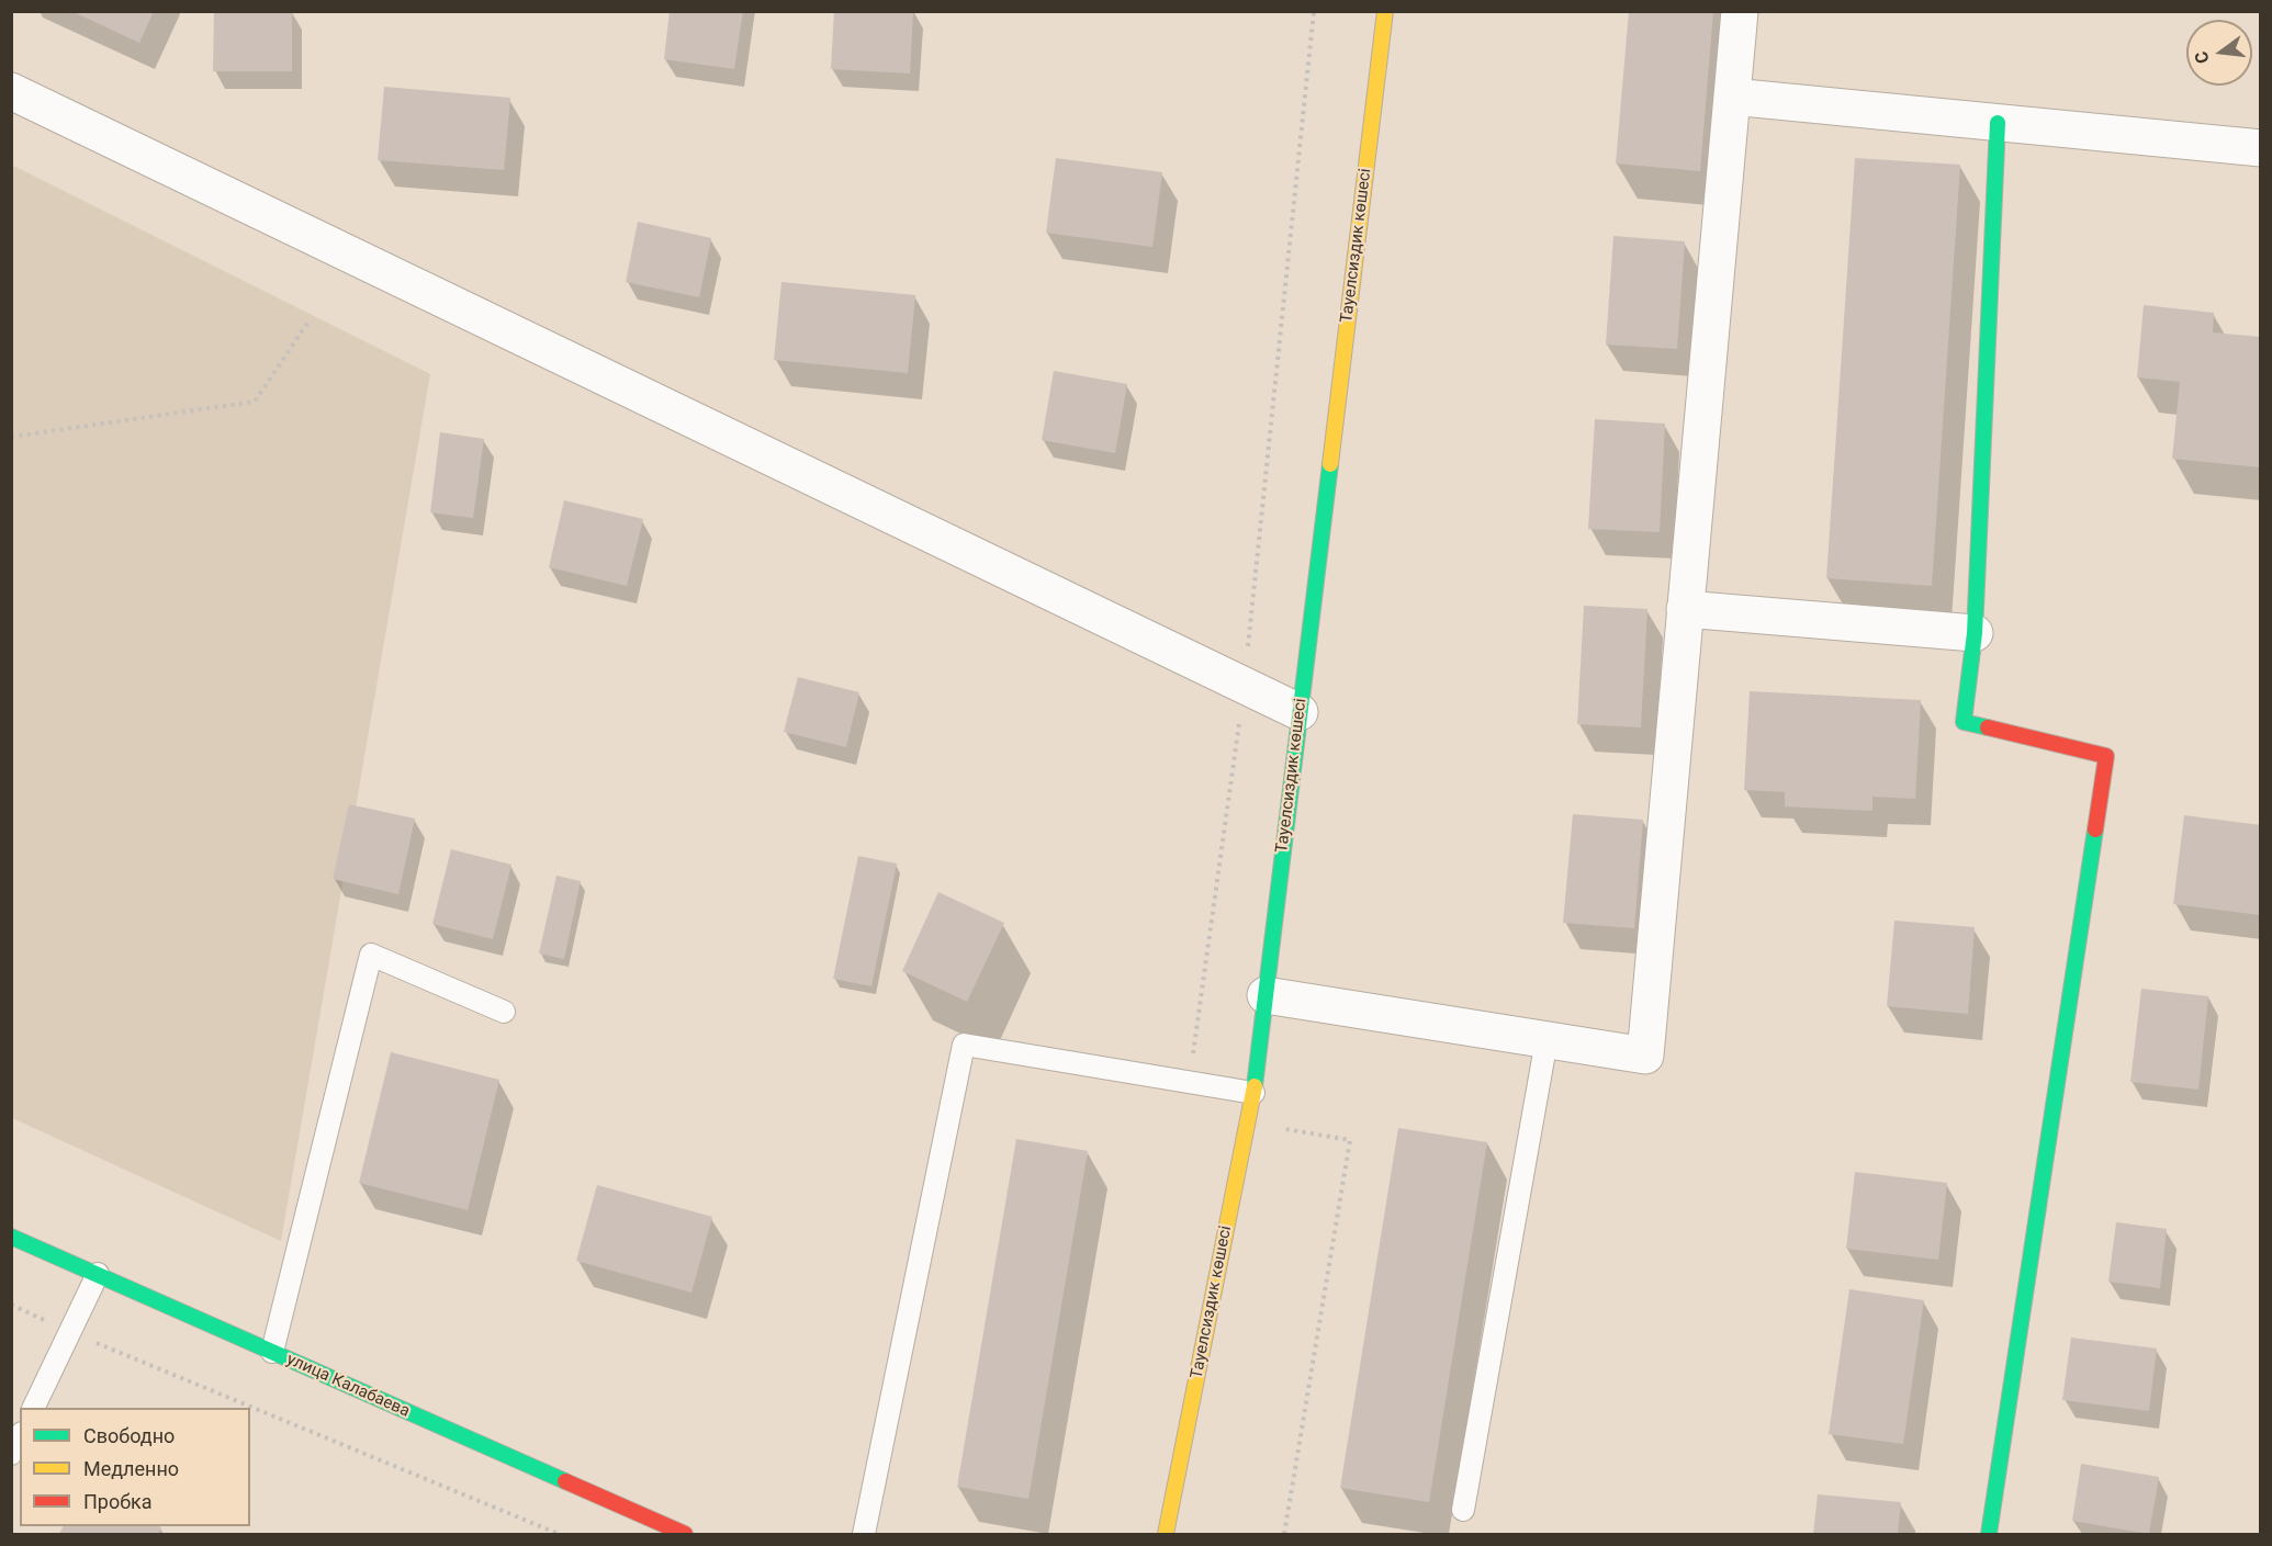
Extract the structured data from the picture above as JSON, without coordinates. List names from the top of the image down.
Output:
{
  "streets": {
    "street": ["Тауелсиздик көшесі", "улица Калабаева"]
  },
  "legend": ["Свободно", "Медленно", "Пробка"],
  "north": "left"
}
